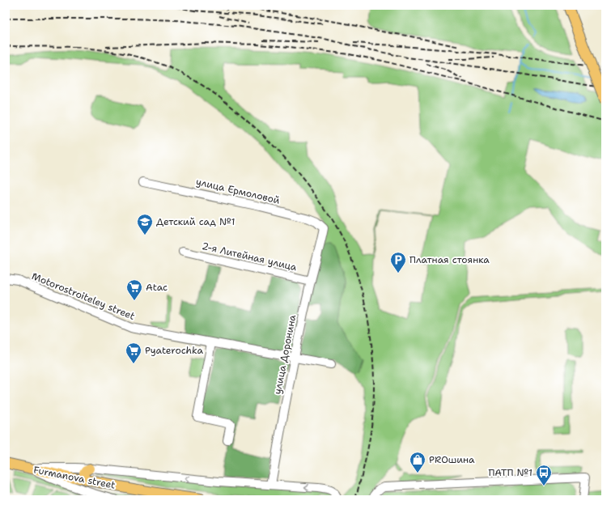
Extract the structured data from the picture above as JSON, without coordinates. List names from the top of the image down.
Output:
{
  "streets": {
    "main road": ["Furmanova street"],
    "street": [
      "улица Ермоловой",
      "2-я Литейная улица",
      "Motorostroiteley street",
      "улица Доронина"
    ]
  },
  "crossings": [
    ["улица Ермоловой", "улица Доронина"],
    ["2-я Литейная улица", "улица Доронина"],
    ["Motorostroiteley street", "улица Доронина"]
  ],
  "places": {
    "school or university": ["Детский сад №1"],
    "parking": ["Платная стоянка"],
    "supermarket": ["Atac", "Pyaterochka"],
    "shop": ["PROшина"],
    "bus stop": ["ПАТП №1"]
  }
}
